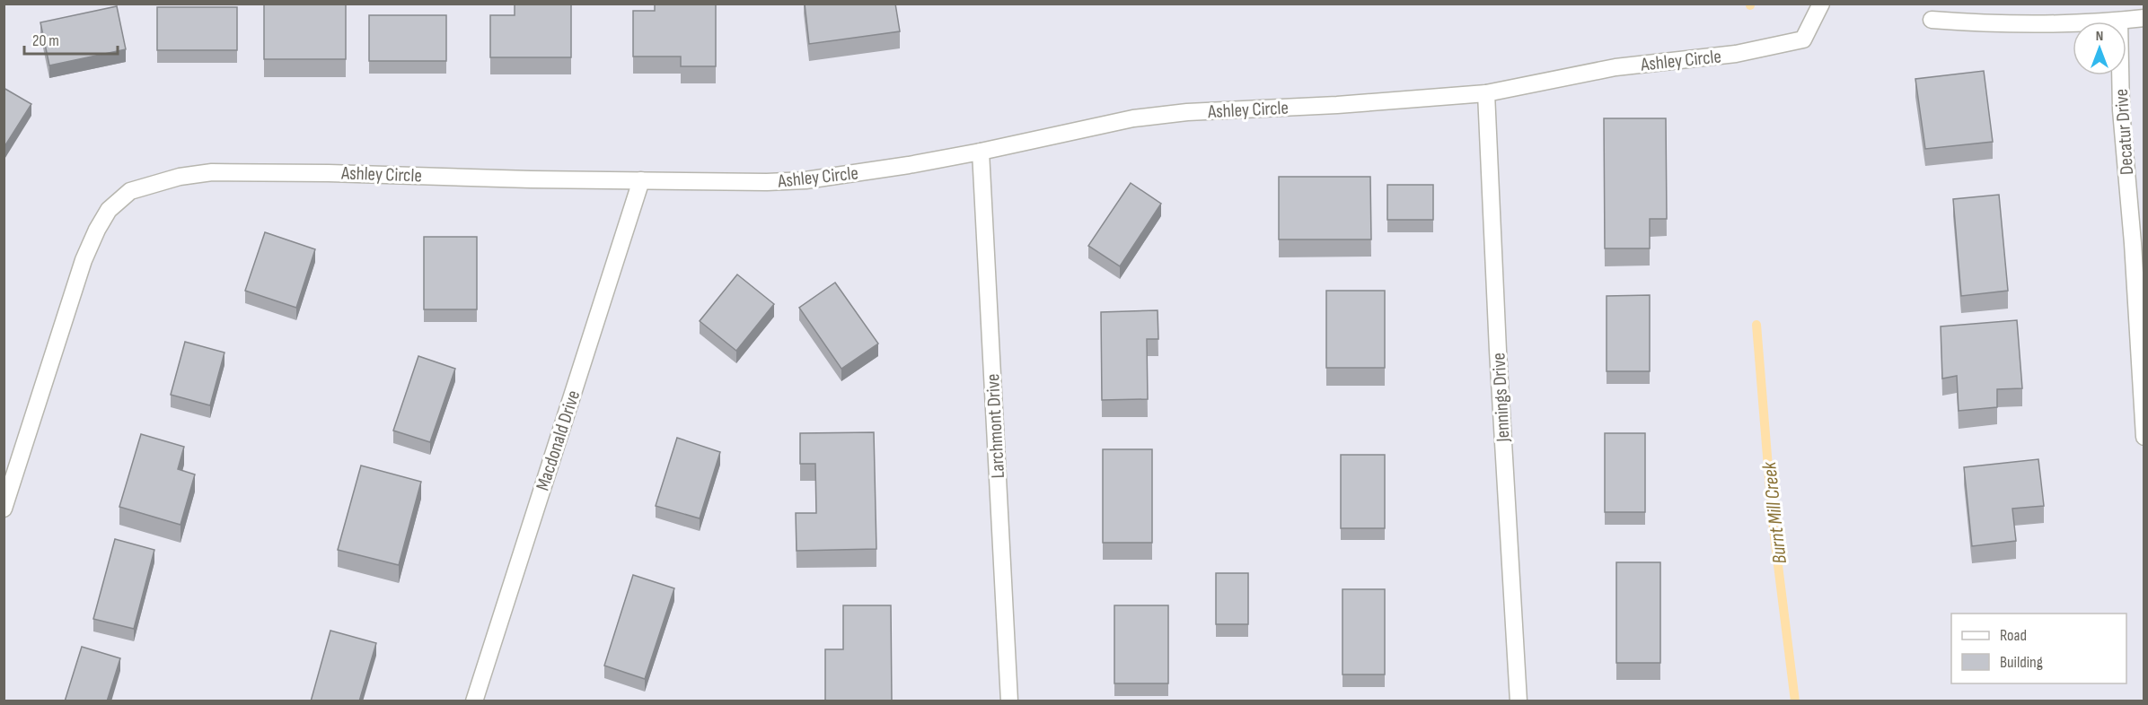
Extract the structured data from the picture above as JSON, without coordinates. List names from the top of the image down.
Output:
{
  "streets": {
    "street": [
      "Ashley Circle",
      "Decatur Drive",
      "Jennings Drive",
      "Larchmont Drive",
      "Macdonald Drive"
    ]
  },
  "crossings": [
    ["Ashley Circle", "Jennings Drive"],
    ["Ashley Circle", "Larchmont Drive"],
    ["Ashley Circle", "Macdonald Drive"]
  ],
  "water": ["Burnt Mill Creek"],
  "legend": ["Road", "Building"],
  "scale_bar": "20 m",
  "north": "top"
}
